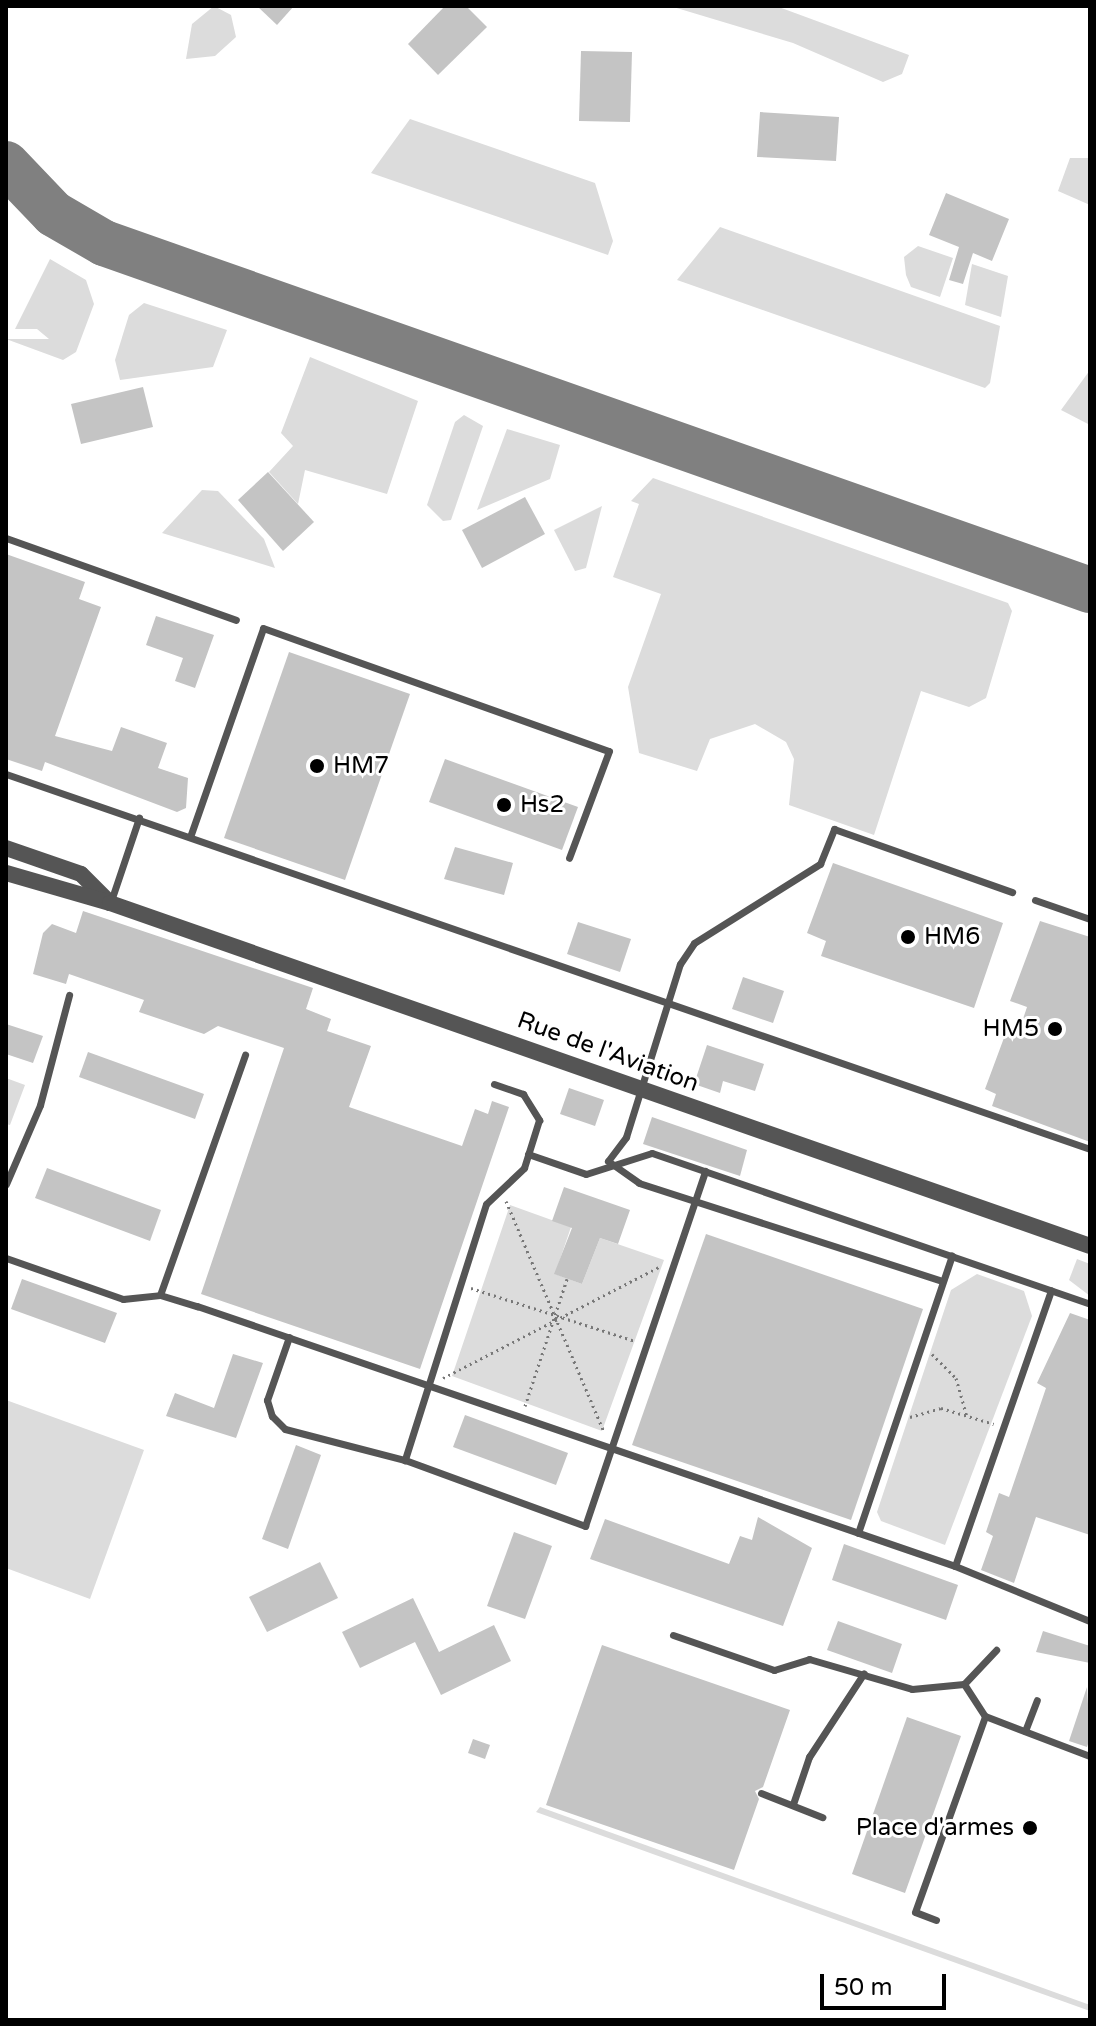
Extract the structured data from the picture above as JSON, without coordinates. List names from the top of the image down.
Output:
{
  "streets": {
    "street": ["Rue de l'Aviation"]
  },
  "places": [
    "HM7",
    "Hs2",
    "HM6",
    "HM5",
    "Place d'armes"
  ],
  "scale_bar": "50 m"
}
